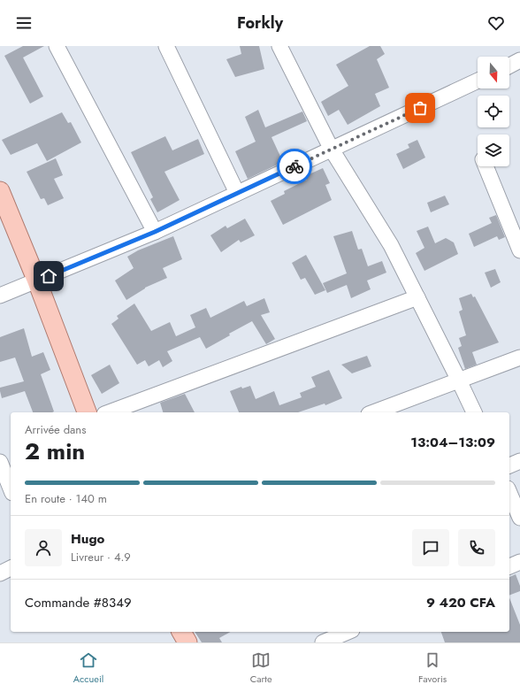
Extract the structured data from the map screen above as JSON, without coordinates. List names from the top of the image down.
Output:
{
  "north": "bottom",
  "page": {
    "header": "Forkly",
    "heading": ["2 min", "Arrivée dans", "13:04–13:09"],
    "panel": [
      "Hugo",
      "Livreur · 4.9",
      "Commande #8349",
      "9 420 CFA"
    ],
    "bar": "En route · 140 m",
    "tabs": ["Accueil", "Carte", "Favoris"]
  }
}
